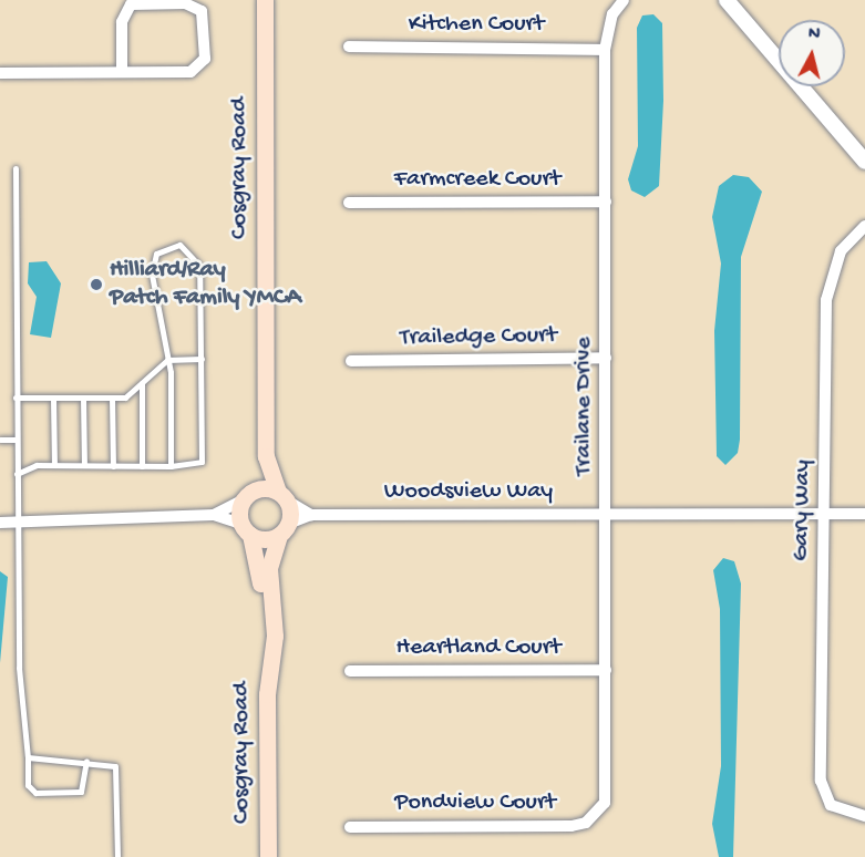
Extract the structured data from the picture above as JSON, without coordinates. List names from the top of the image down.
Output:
{
  "streets": {
    "main road": ["Cosgray Road"],
    "street": [
      "Kitchen Court",
      "Farmcreek Court",
      "Trailedge Court",
      "Trailane Drive",
      "Woodsview Way",
      "Gary Way",
      "Heartland Court",
      "Pondview Court"
    ]
  },
  "crossings": [
    ["Kitchen Court", "Trailane Drive"],
    ["Cosgray Road", "Woodsview Way"],
    ["Farmcreek Court", "Trailane Drive"],
    ["Trailedge Court", "Trailane Drive"],
    ["Trailane Drive", "Woodsview Way"],
    ["Trailane Drive", "Heartland Court"],
    ["Trailane Drive", "Pondview Court"],
    ["Woodsview Way", "Gary Way"]
  ],
  "places": ["Hilliard/Ray Patch Family YMCA"],
  "north": "top"
}
